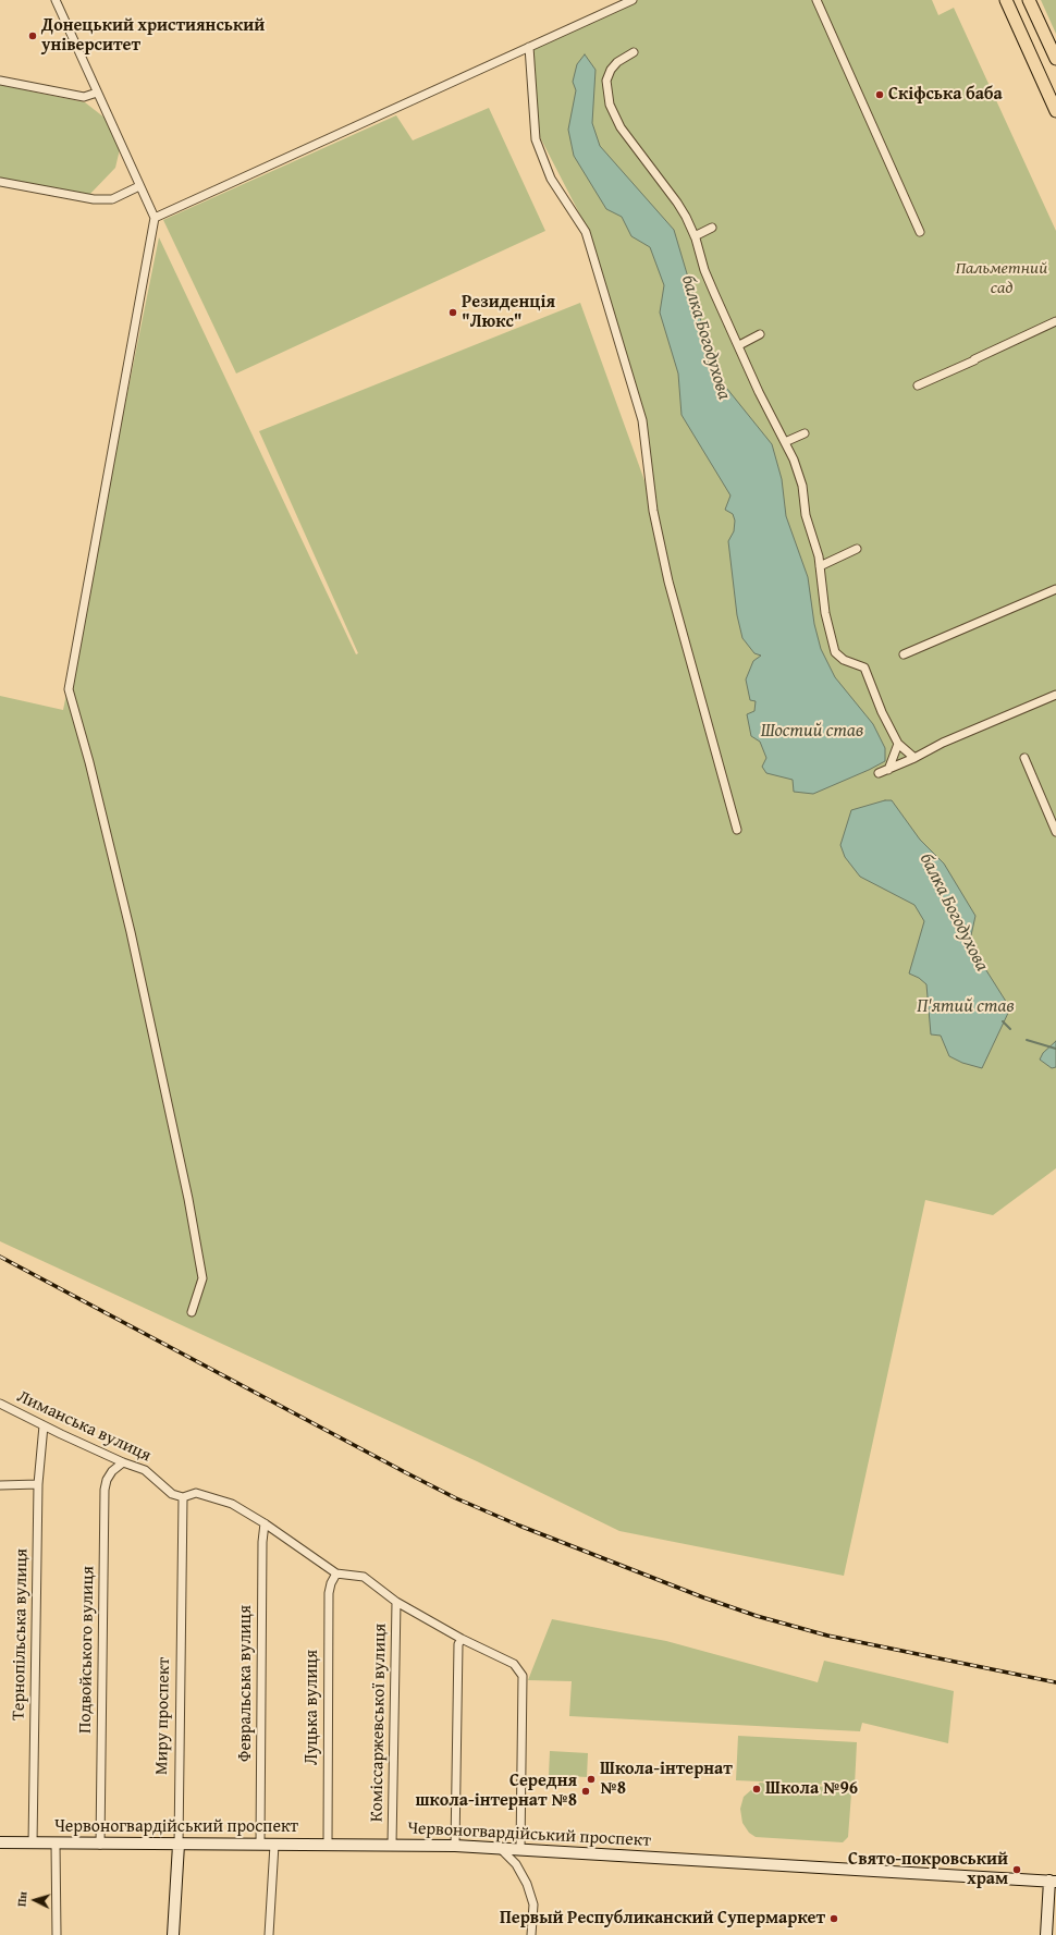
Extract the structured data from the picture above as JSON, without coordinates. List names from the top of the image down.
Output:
{
  "streets": {
    "main road": ["Миру проспект", "Червоногвардійський проспект"],
    "street": [
      "Лиманська вулиця",
      "Тернопільська вулиця",
      "Подвойського вулиця",
      "Февральська вулиця",
      "Луцька вулиця",
      "Коміссаржевської вулиця"
    ]
  },
  "crossings": [
    ["Лиманська вулиця", "Тернопільська вулиця"],
    ["Лиманська вулиця", "Подвойського вулиця"],
    ["Лиманська вулиця", "Миру проспект"],
    ["Тернопільська вулиця", "Червоногвардійський проспект"],
    ["Подвойського вулиця", "Червоногвардійський проспект"],
    ["Февральська вулиця", "Червоногвардійський проспект"],
    ["Луцька вулиця", "Червоногвардійський проспект"],
    ["Миру проспект", "Червоногвардійський проспект"],
    ["Коміссаржевської вулиця", "Червоногвардійський проспект"]
  ],
  "water": ["балка Богодухова", "Шостий став", "П'ятий став"],
  "parks": ["Пальметний сад"],
  "places": [
    "Донецький християнський університет",
    "Скіфська баба",
    "Резиденція \"Люкс\"",
    "Школа-інтернат №8",
    "Школа №96",
    "Середня школа-інтернат №8",
    "Свято-покровський храм",
    "Первый Республиканский Супермаркет"
  ],
  "north": "left"
}
